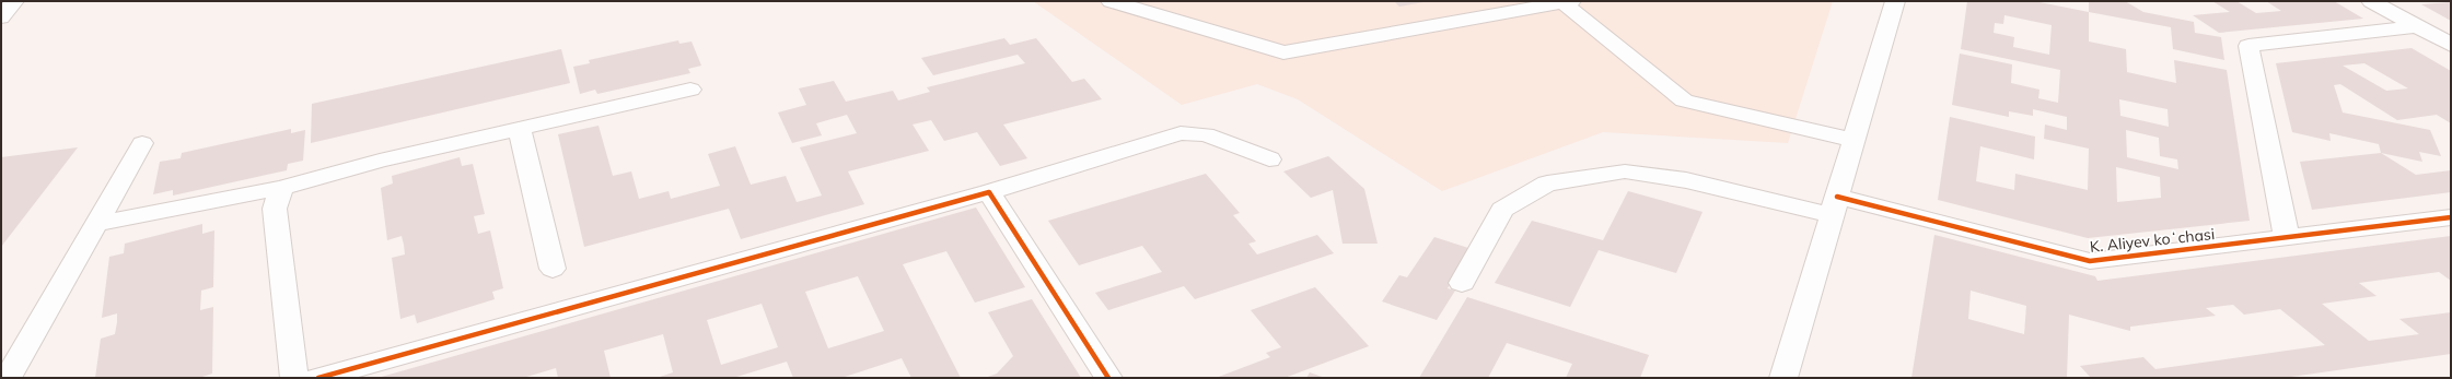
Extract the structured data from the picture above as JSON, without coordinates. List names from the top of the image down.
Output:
{
  "streets": {
    "street": ["K. Aliyev koʻchasi"]
  }
}
